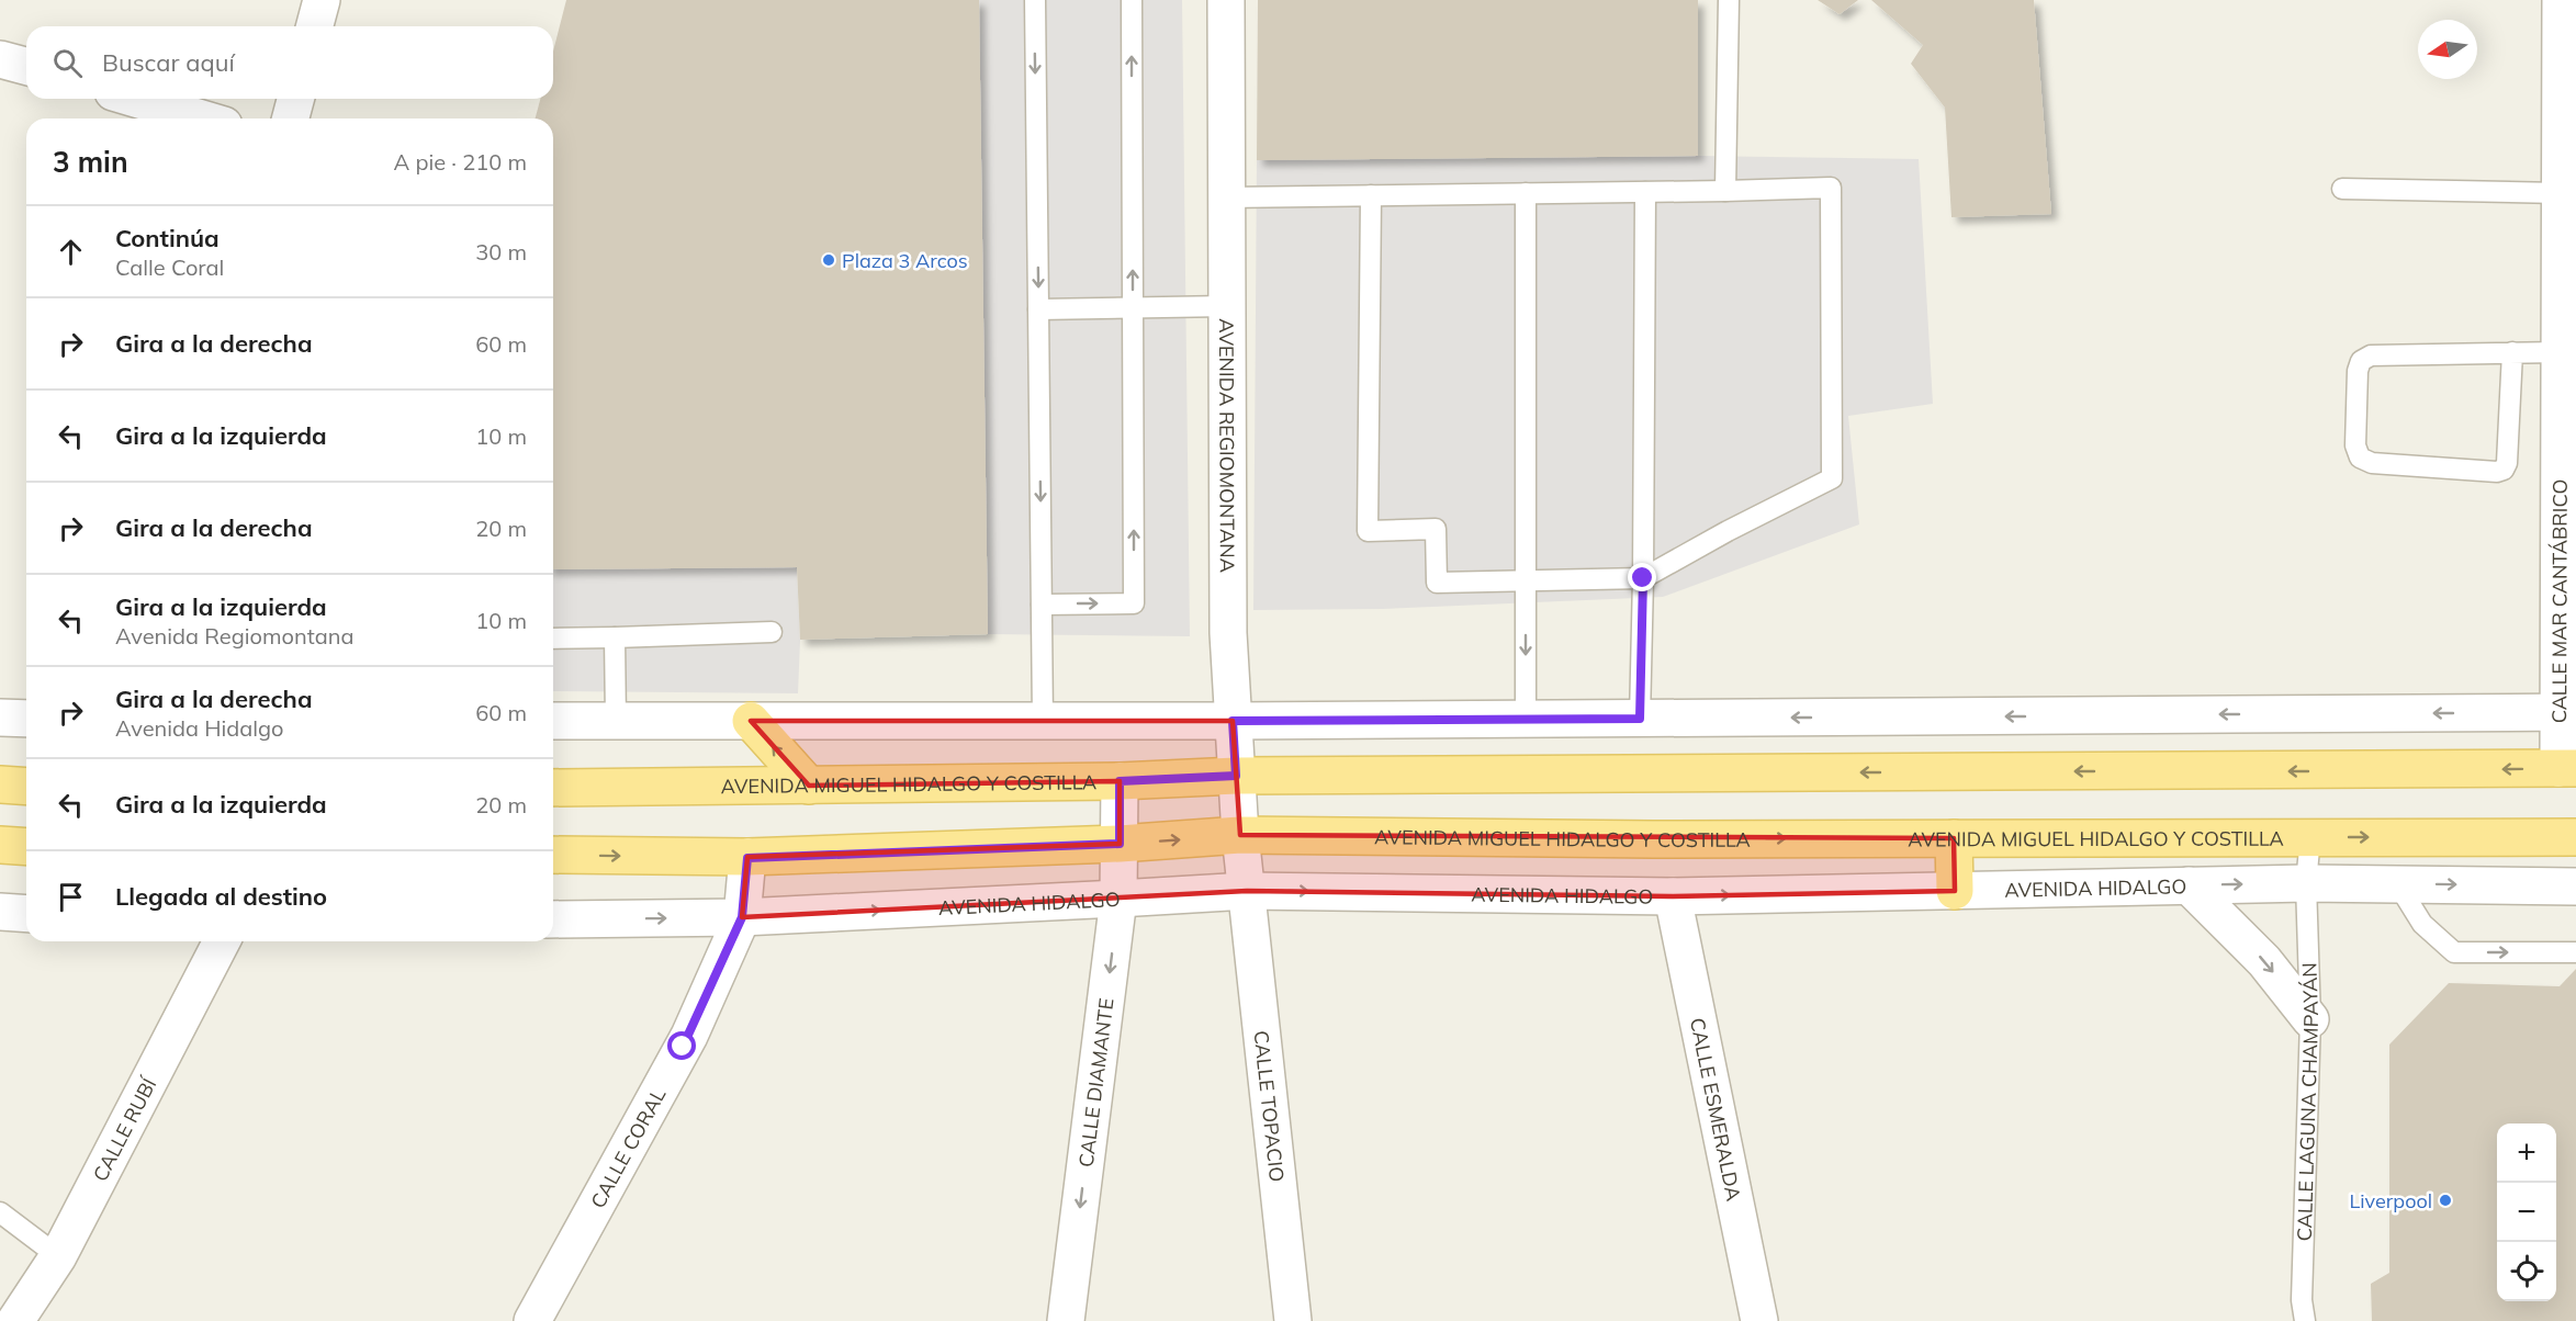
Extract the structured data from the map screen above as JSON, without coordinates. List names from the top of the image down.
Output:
{
  "streets": {
    "main road": ["AVENIDA MIGUEL HIDALGO Y COSTILLA"],
    "street": [
      "AVENIDA REGIOMONTANA",
      "CALLE MAR CANTÁBRICO",
      "AVENIDA HIDALGO",
      "CALLE DIAMANTE",
      "CALLE TOPACIO",
      "CALLE ESMERALDA",
      "CALLE RUBÍ",
      "CALLE CORAL"
    ],
    "lane": ["CALLE LAGUNA CHAMPAYÁN"]
  },
  "crossings": [
    ["AVENIDA REGIOMONTANA", "AVENIDA MIGUEL HIDALGO Y COSTILLA"],
    ["AVENIDA REGIOMONTANA", "AVENIDA HIDALGO"],
    ["AVENIDA REGIOMONTANA", "CALLE TOPACIO"],
    ["CALLE MAR CANTÁBRICO", "AVENIDA MIGUEL HIDALGO Y COSTILLA"],
    ["AVENIDA MIGUEL HIDALGO Y COSTILLA", "CALLE DIAMANTE"],
    ["AVENIDA MIGUEL HIDALGO Y COSTILLA", "CALLE LAGUNA CHAMPAYÁN"],
    ["AVENIDA MIGUEL HIDALGO Y COSTILLA", "CALLE CORAL"],
    ["AVENIDA HIDALGO", "CALLE DIAMANTE"],
    ["AVENIDA HIDALGO", "CALLE LAGUNA CHAMPAYÁN"],
    ["AVENIDA HIDALGO", "CALLE TOPACIO"],
    ["AVENIDA HIDALGO", "CALLE ESMERALDA"],
    ["AVENIDA HIDALGO", "CALLE CORAL"]
  ],
  "one_way": ["CALLE DIAMANTE"],
  "places": ["Plaza 3 Arcos", "Liverpool"],
  "north": "left",
  "page": {
    "search": "Buscar aquí",
    "heading": ["3 min", "A pie · 210 m"],
    "list": [
      ["Continúa", "Calle Coral", "30 m"],
      ["Gira a la derecha", "60 m"],
      ["Gira a la izquierda", "10 m"],
      ["Gira a la derecha", "20 m"],
      ["Gira a la izquierda", "Avenida Regiomontana", "10 m"],
      ["Gira a la derecha", "Avenida Hidalgo", "60 m"],
      ["Gira a la izquierda", "20 m"],
      "Llegada al destino"
    ],
    "map_buttons": ["+", "−"]
  }
}
